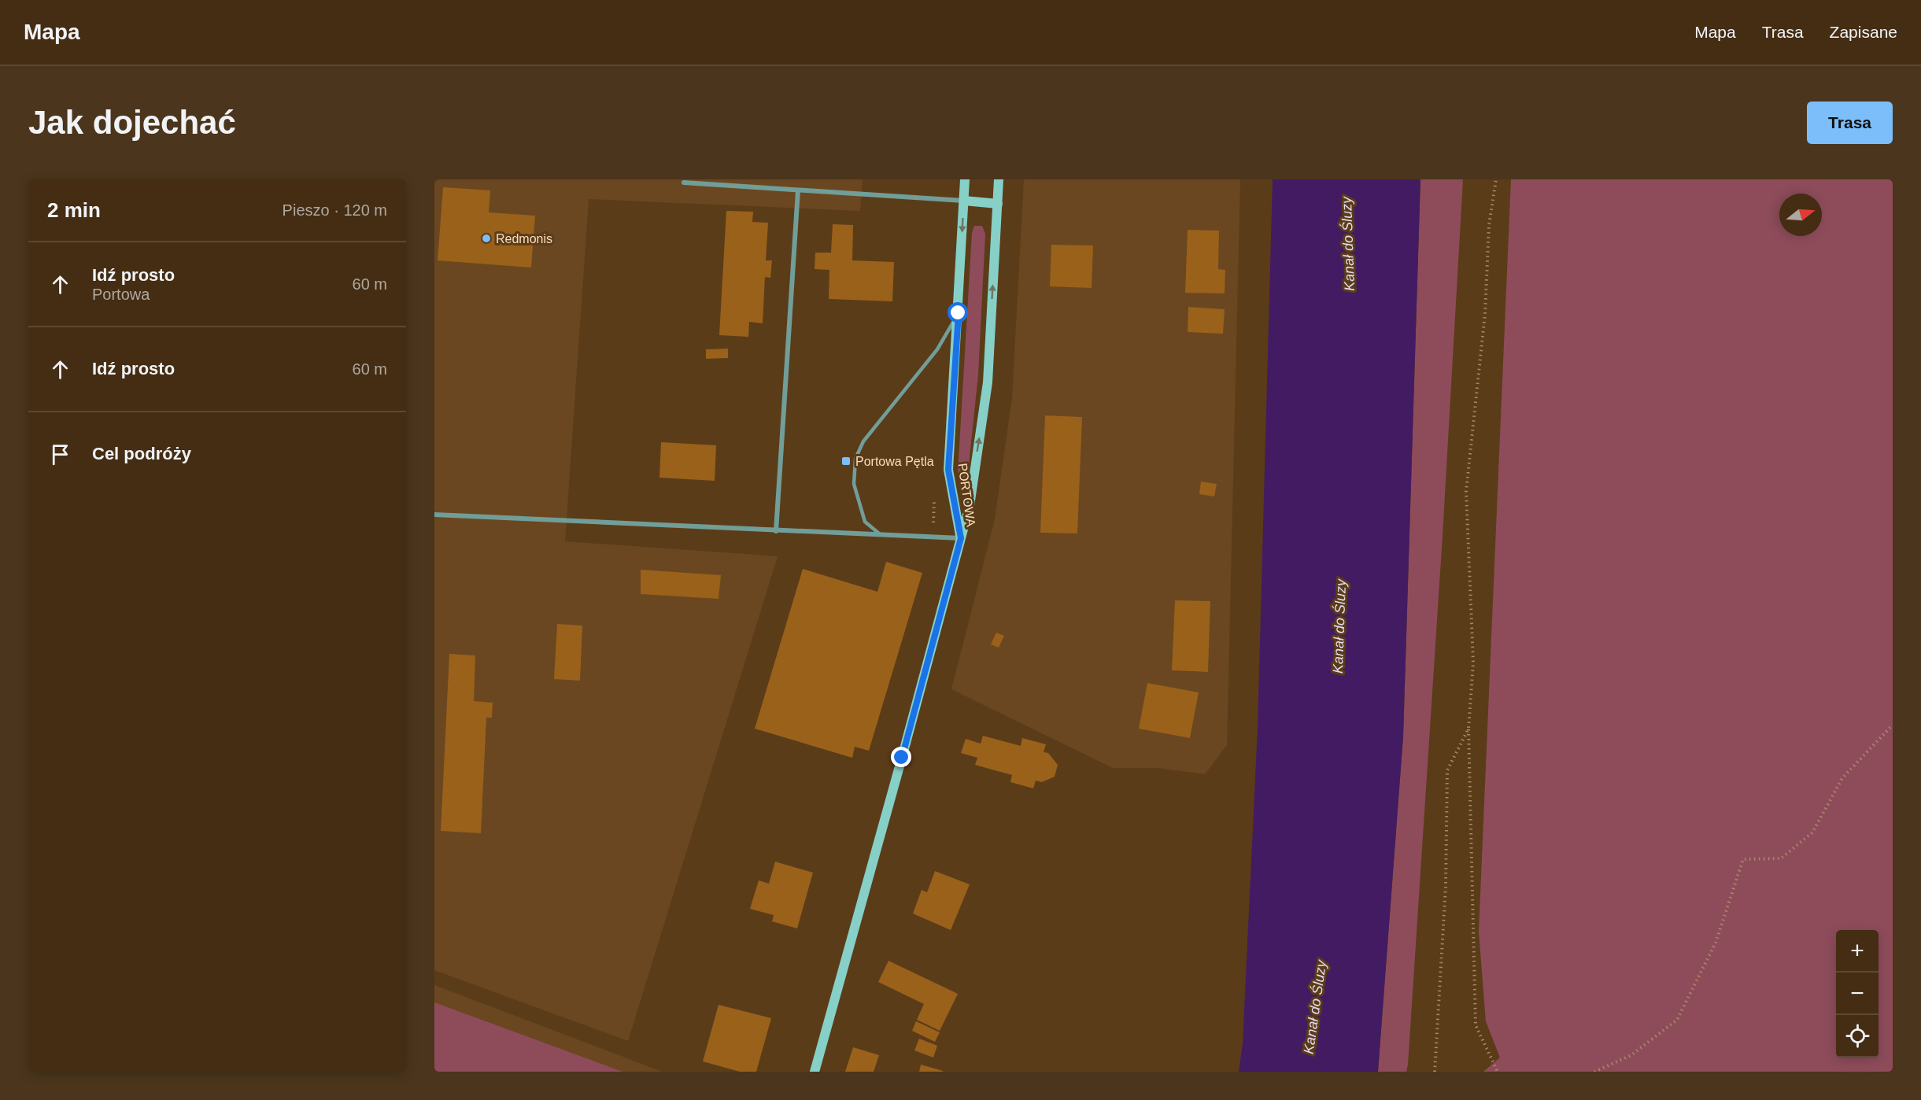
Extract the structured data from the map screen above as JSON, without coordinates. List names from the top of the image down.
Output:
{
  "streets": {
    "street": ["PORTOWA"]
  },
  "water": ["Kanał do Śluzy"],
  "places": {
    "other": ["Redmonis"],
    "transit": ["Portowa Pętla"]
  },
  "north": "right",
  "page": {
    "header": "Mapa",
    "nav": ["Mapa", "Trasa", "Zapisane"],
    "buttons": "Trasa",
    "title": "Jak dojechać",
    "heading": ["2 min", "Pieszo · 120 m"],
    "list": [
      ["Idź prosto", "Portowa", "60 m"],
      ["Idź prosto", "60 m"],
      "Cel podróży"
    ],
    "map_buttons": ["+", "−"]
  }
}
